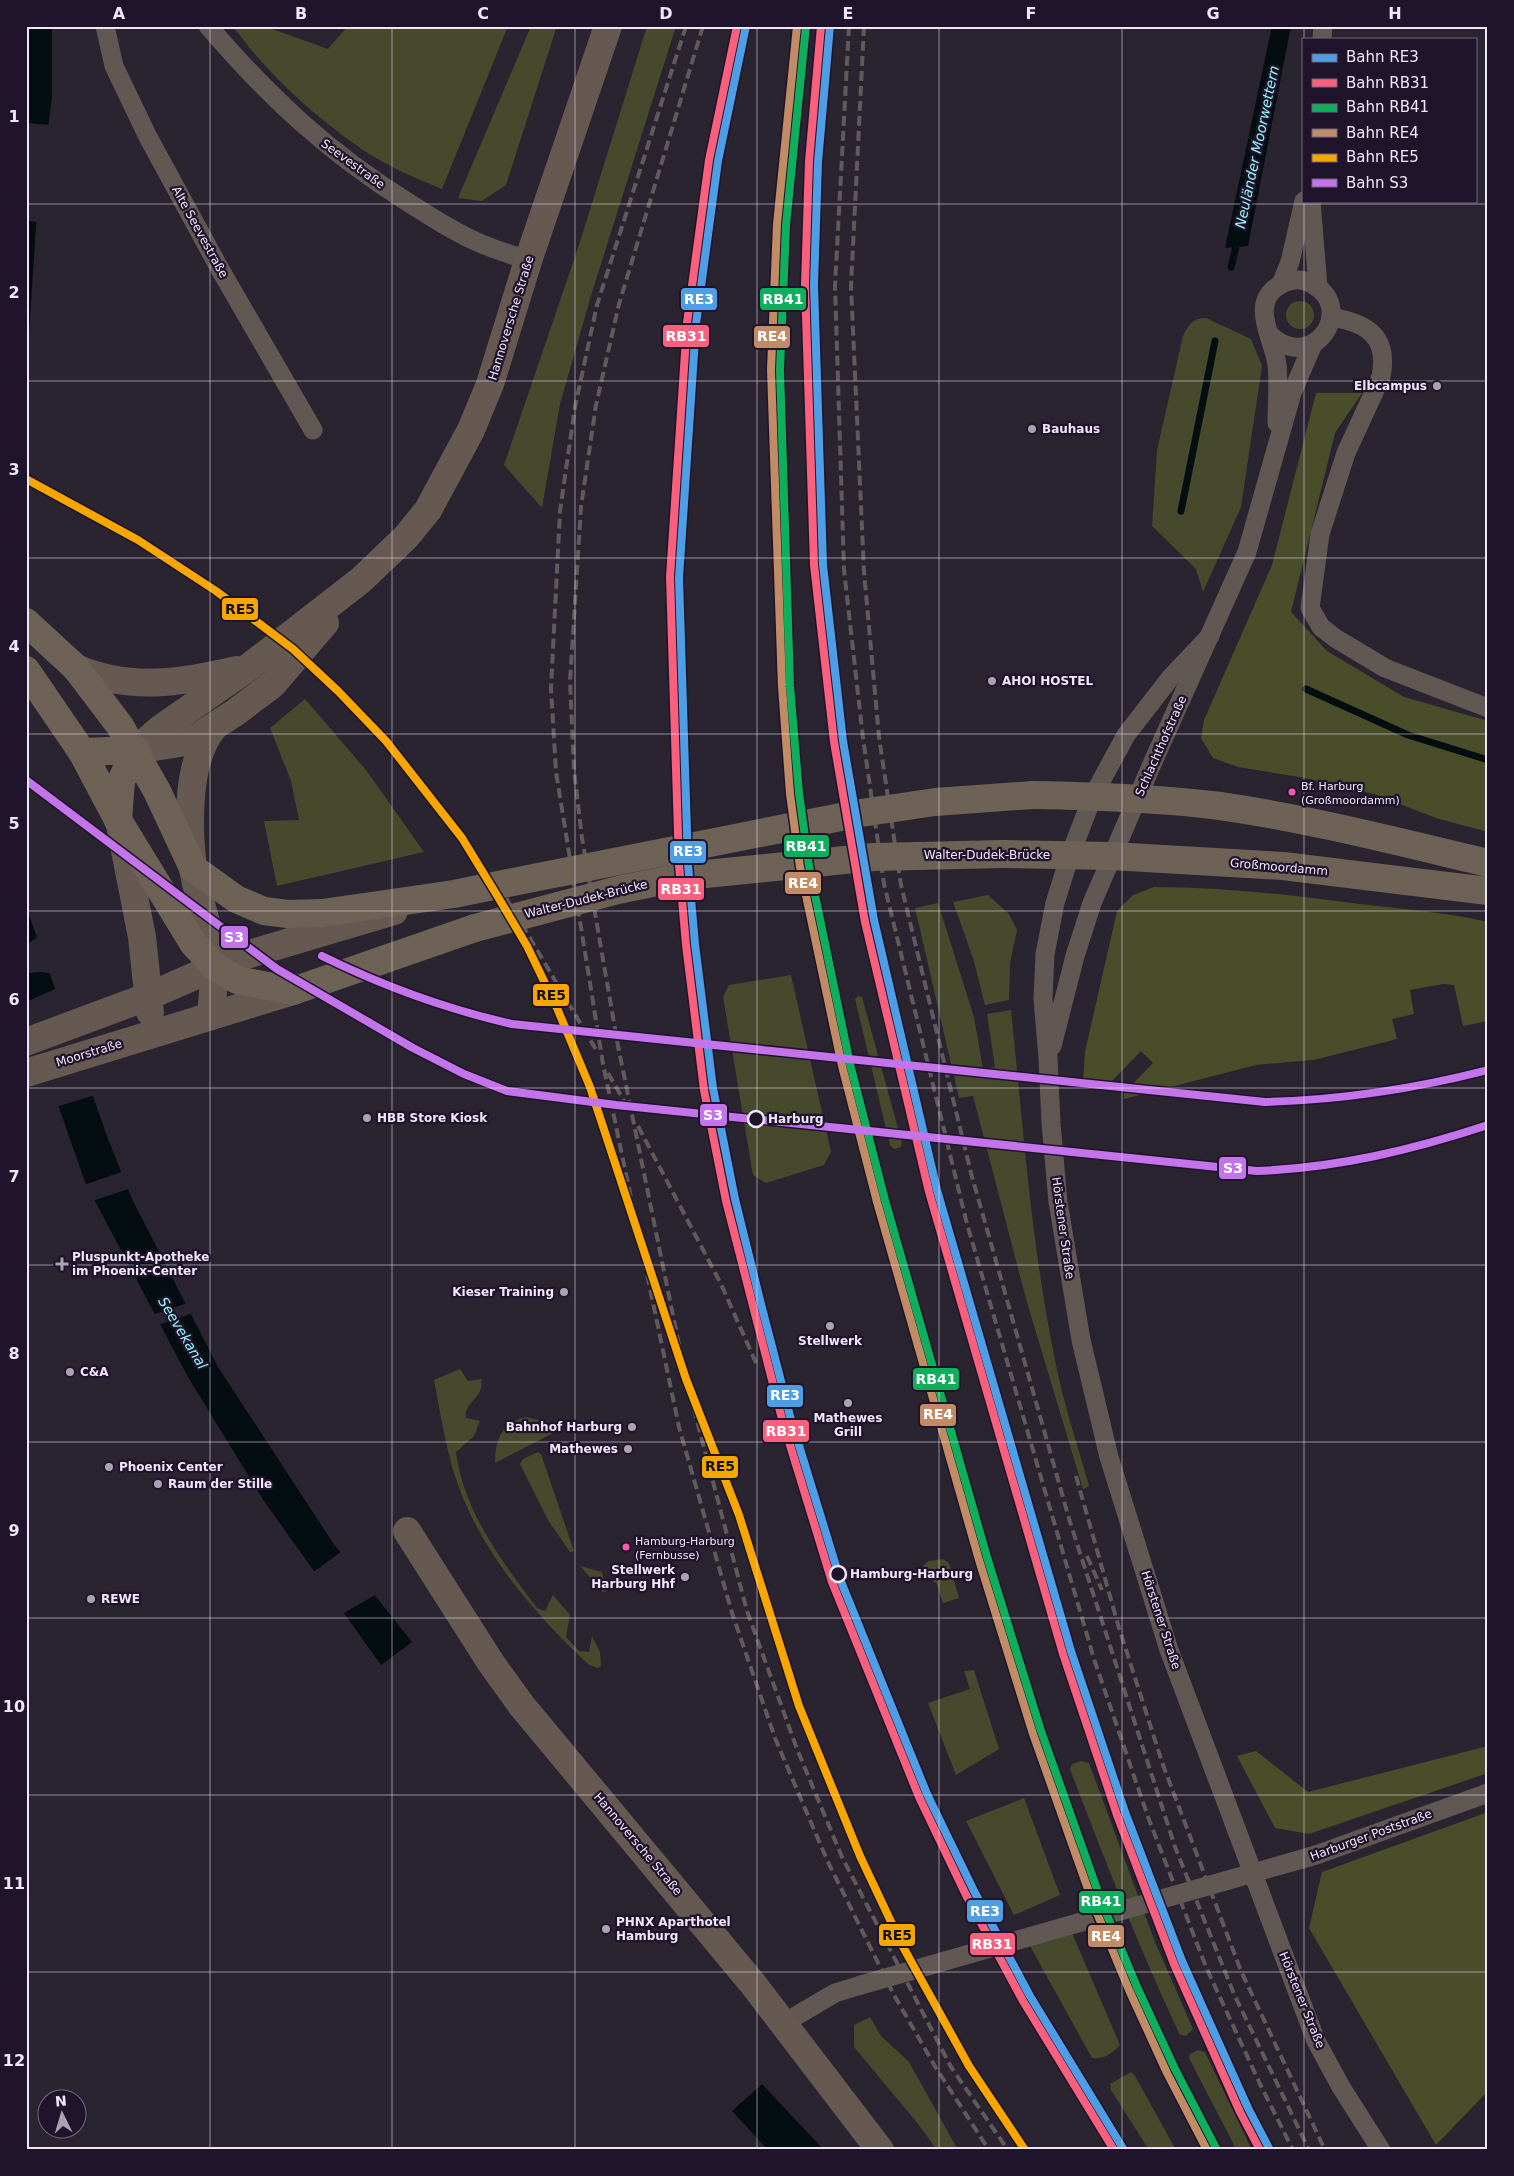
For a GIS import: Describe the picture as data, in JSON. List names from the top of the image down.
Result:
{
  "streets": {
    "main road": [
      "Hannoversche Straße",
      "Walter-Dudek-Brücke",
      "Großmoordamm",
      "Moorstraße"
    ],
    "street": [
      "Seevestraße",
      "Alte Seevestraße",
      "Schlachthofstraße",
      "Hörstener Straße",
      "Harburger Poststraße"
    ]
  },
  "crossings": [
    ["Seevestraße", "Hannoversche Straße"],
    ["Hannoversche Straße", "Harburger Poststraße"],
    ["Schlachthofstraße", "Walter-Dudek-Brücke"],
    ["Schlachthofstraße", "Großmoordamm"],
    ["Schlachthofstraße", "Hörstener Straße"],
    ["Walter-Dudek-Brücke", "Großmoordamm"],
    ["Walter-Dudek-Brücke", "Moorstraße"],
    ["Walter-Dudek-Brücke", "Hörstener Straße"],
    ["Großmoordamm", "Hörstener Straße"],
    ["Hörstener Straße", "Harburger Poststraße"]
  ],
  "water": ["Neuländer Moorwettern", "Seevekanal"],
  "places": {
    "other": [
      "Elbcampus",
      "Bauhaus",
      "AHOI HOSTEL",
      "Bf. Harburg (Großmoordamm)",
      "HBB Store Kiosk",
      "Harburg",
      "Kieser Training",
      "Stellwerk",
      "C&A",
      "Mathewes Grill",
      "Bahnhof Harburg",
      "Mathewes",
      "Phoenix Center",
      "Raum der Stille",
      "Hamburg-Harburg (Fernbusse)",
      "Hamburg-Harburg",
      "Stellwerk Harburg Hhf",
      "REWE",
      "PHNX Aparthotel Hamburg"
    ],
    "health": ["Pluspunkt-Apotheke im Phoenix-Center"]
  },
  "lines": [
    "rail line RE3",
    "rail line RB31",
    "rail line RB41",
    "rail line RE4",
    "rail line RE5",
    "rail line S3"
  ],
  "legend": [
    "Bahn RE3",
    "Bahn RB31",
    "Bahn RB41",
    "Bahn RE4",
    "Bahn RE5",
    "Bahn S3"
  ],
  "north": "top",
  "grid": {
    "columns": [
      "A",
      "B",
      "C",
      "D",
      "E",
      "F",
      "G",
      "H"
    ],
    "rows": [
      "1",
      "2",
      "3",
      "4",
      "5",
      "6",
      "7",
      "8",
      "9",
      "10",
      "11",
      "12"
    ]
  }
}
